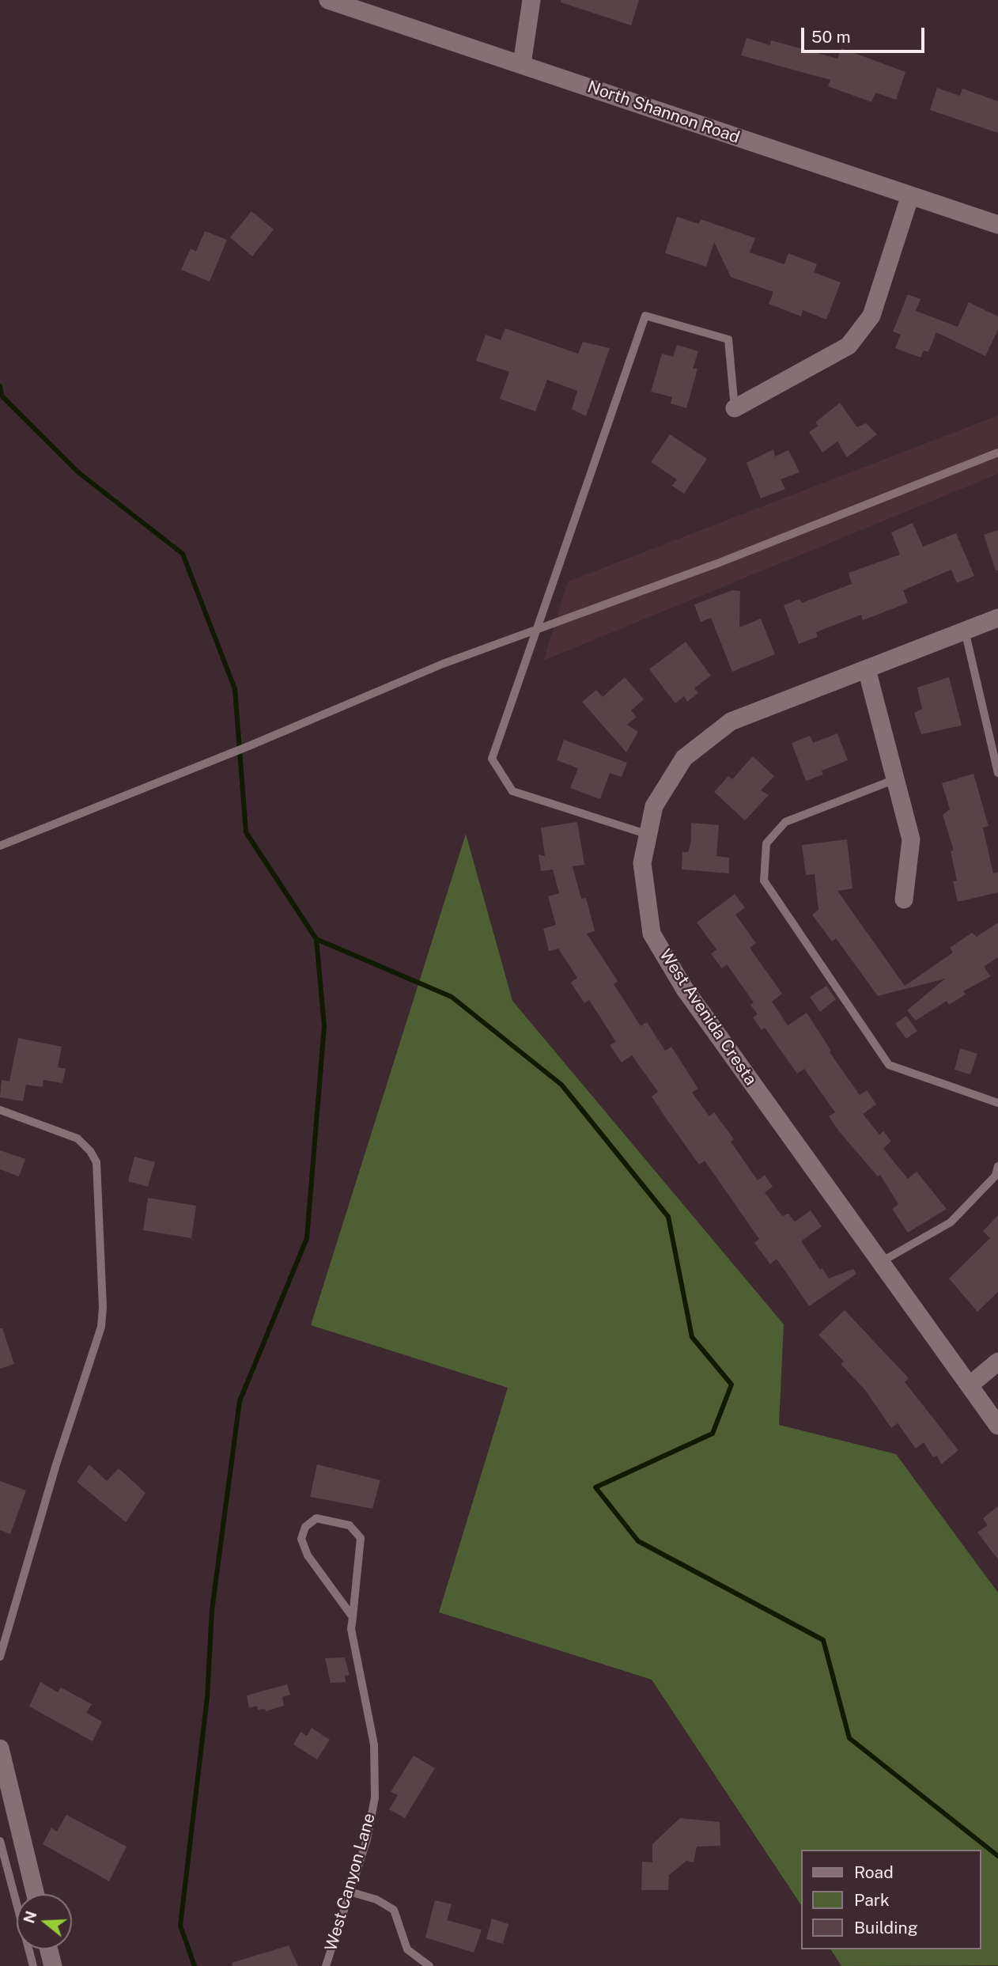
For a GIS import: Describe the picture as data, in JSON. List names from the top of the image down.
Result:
{
  "streets": {
    "street": ["North Shannon Road", "West Avenida Cresta"],
    "lane": ["West Canyon Lane"]
  },
  "legend": ["Road", "Park", "Building"],
  "scale_bar": "50 m",
  "north": "left"
}
